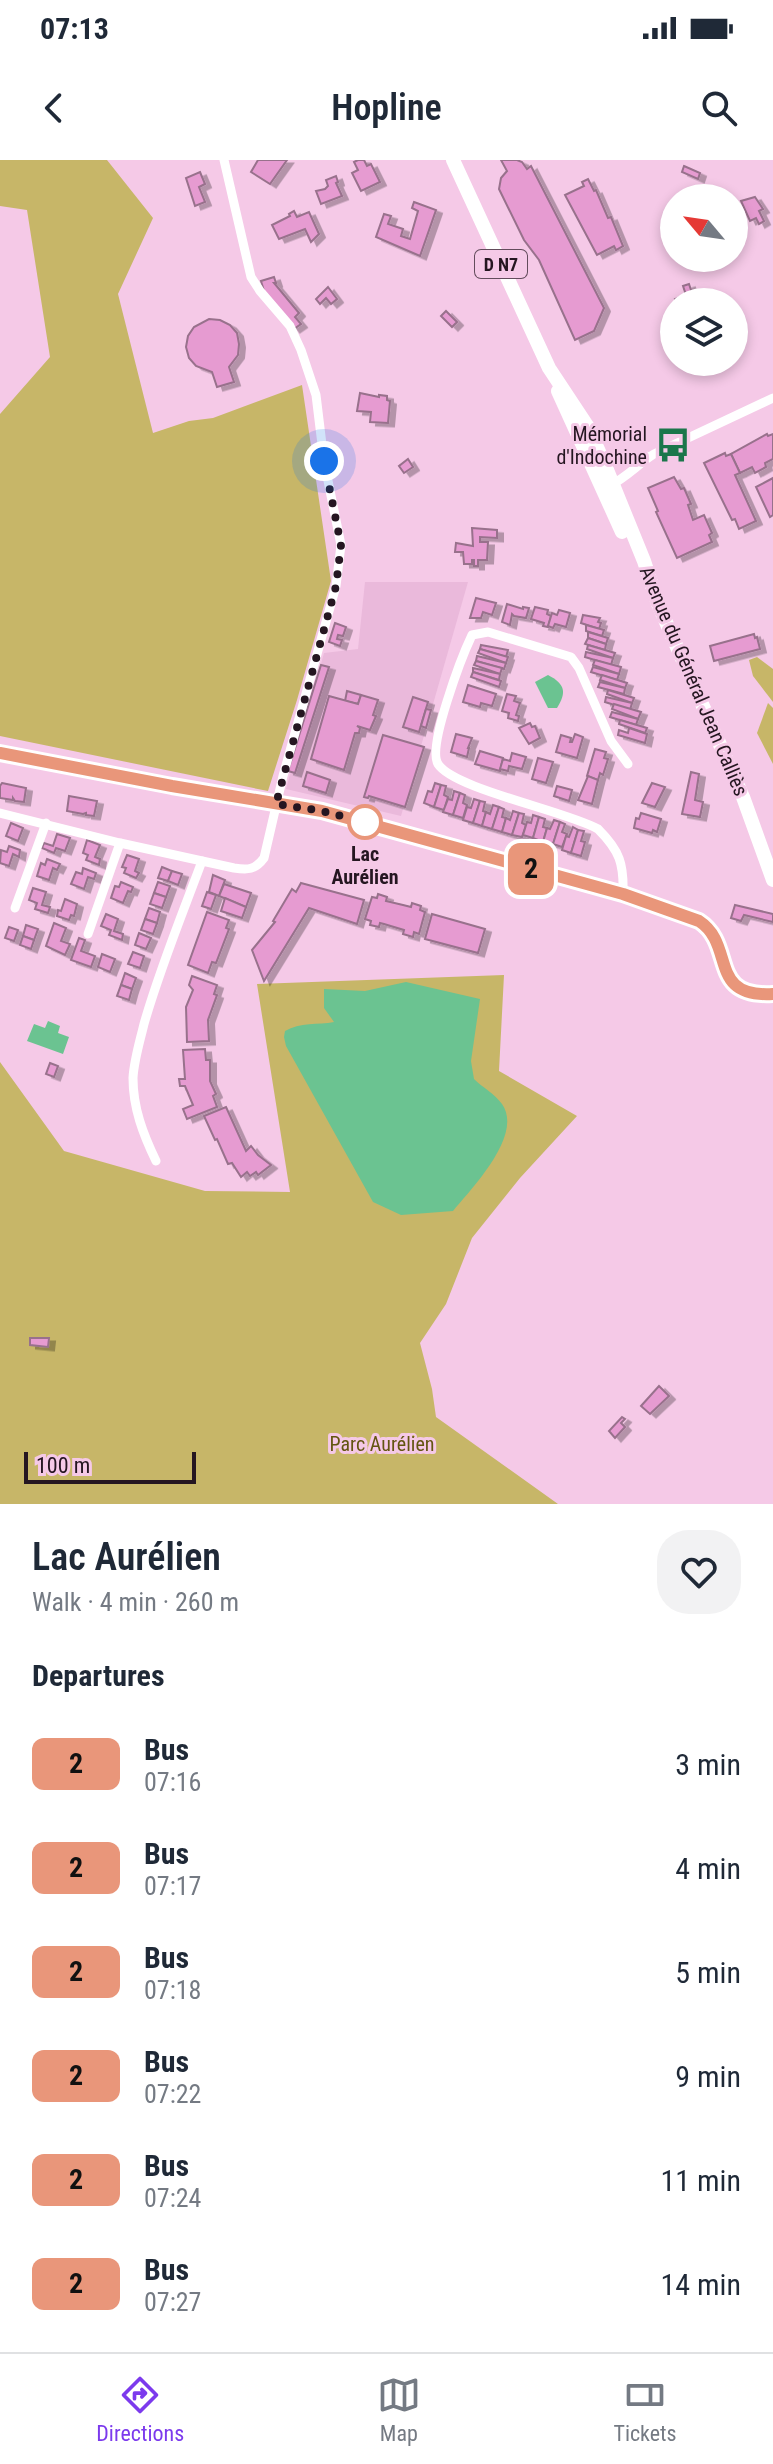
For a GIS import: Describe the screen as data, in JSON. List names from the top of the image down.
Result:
{
  "streets": {
    "main road": ["D N7", "Avenue du Général Jean Calliès"]
  },
  "crossings": [
    ["D N7", "Avenue du Général Jean Calliès"]
  ],
  "parks": ["Parc Aurélien"],
  "places": {
    "bus stop": ["Mémorial d'Indochine"],
    "other": ["Lac Aurélien"]
  },
  "lines": ["bus line 2"],
  "scale_bar": "100 m",
  "north": "top left",
  "page": {
    "status": "07:13",
    "header": "Hopline",
    "on_map": "2",
    "scale": "100 m",
    "heading": [
      ["Lac Aurélien", "Walk · 4 min · 260 m"],
      "Departures"
    ],
    "list": [
      {
        "mark": "2",
        "name": "Bus",
        "note": "07:16",
        "value": "3 min"
      },
      {
        "mark": "2",
        "name": "Bus",
        "note": "07:17",
        "value": "4 min"
      },
      {
        "mark": "2",
        "name": "Bus",
        "note": "07:18",
        "value": "5 min"
      },
      {
        "mark": "2",
        "name": "Bus",
        "note": "07:22",
        "value": "9 min"
      },
      {
        "mark": "2",
        "name": "Bus",
        "note": "07:24",
        "value": "11 min"
      },
      {
        "mark": "2",
        "name": "Bus",
        "note": "07:27",
        "value": "14 min"
      }
    ],
    "tabs": ["Directions", "Map", "Tickets"]
  }
}
